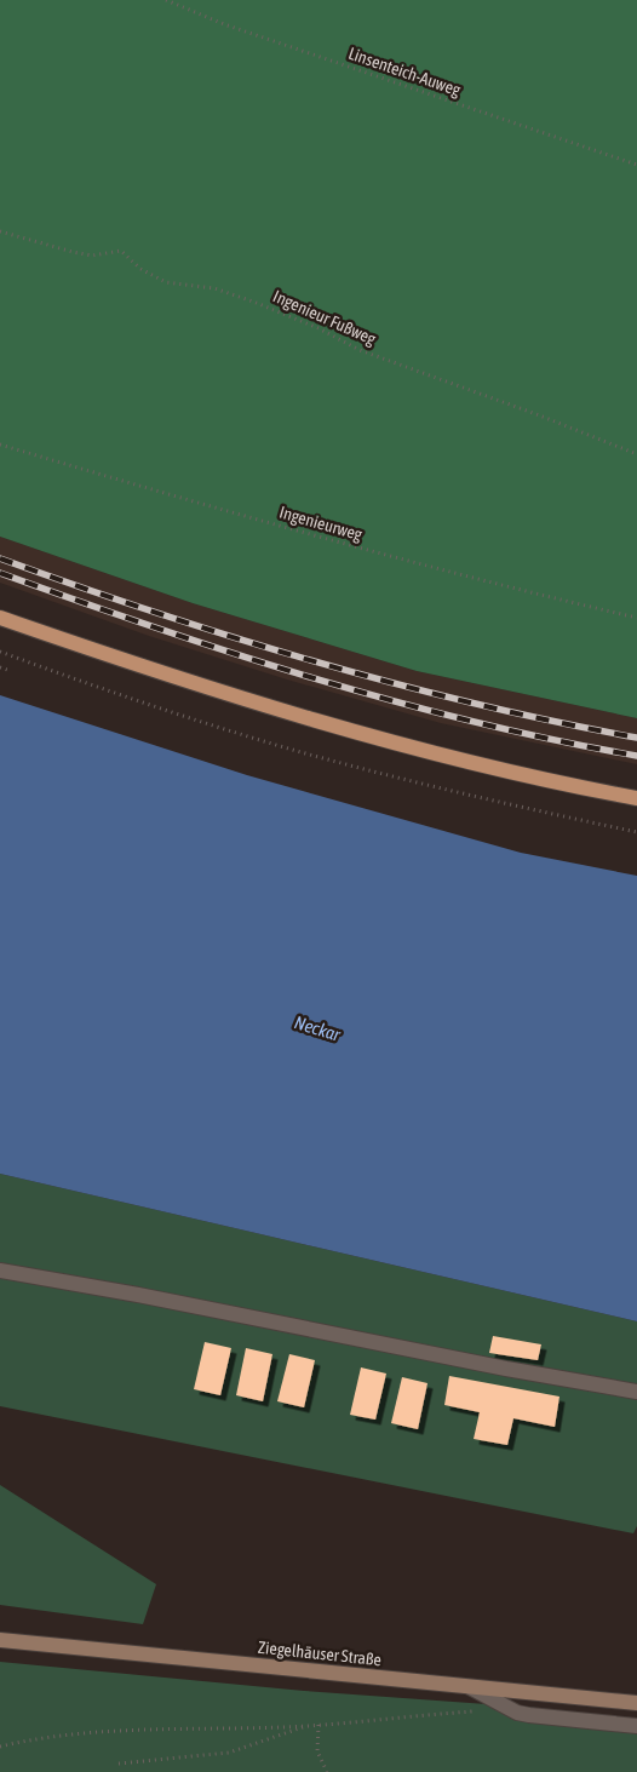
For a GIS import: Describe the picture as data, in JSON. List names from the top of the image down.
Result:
{
  "streets": {
    "main road": ["Ziegelhäuser Straße"],
    "path": ["Linsenteich-Auweg", "Ingenieur Fußweg", "Ingenieurweg"]
  },
  "water": ["Neckar"]
}
